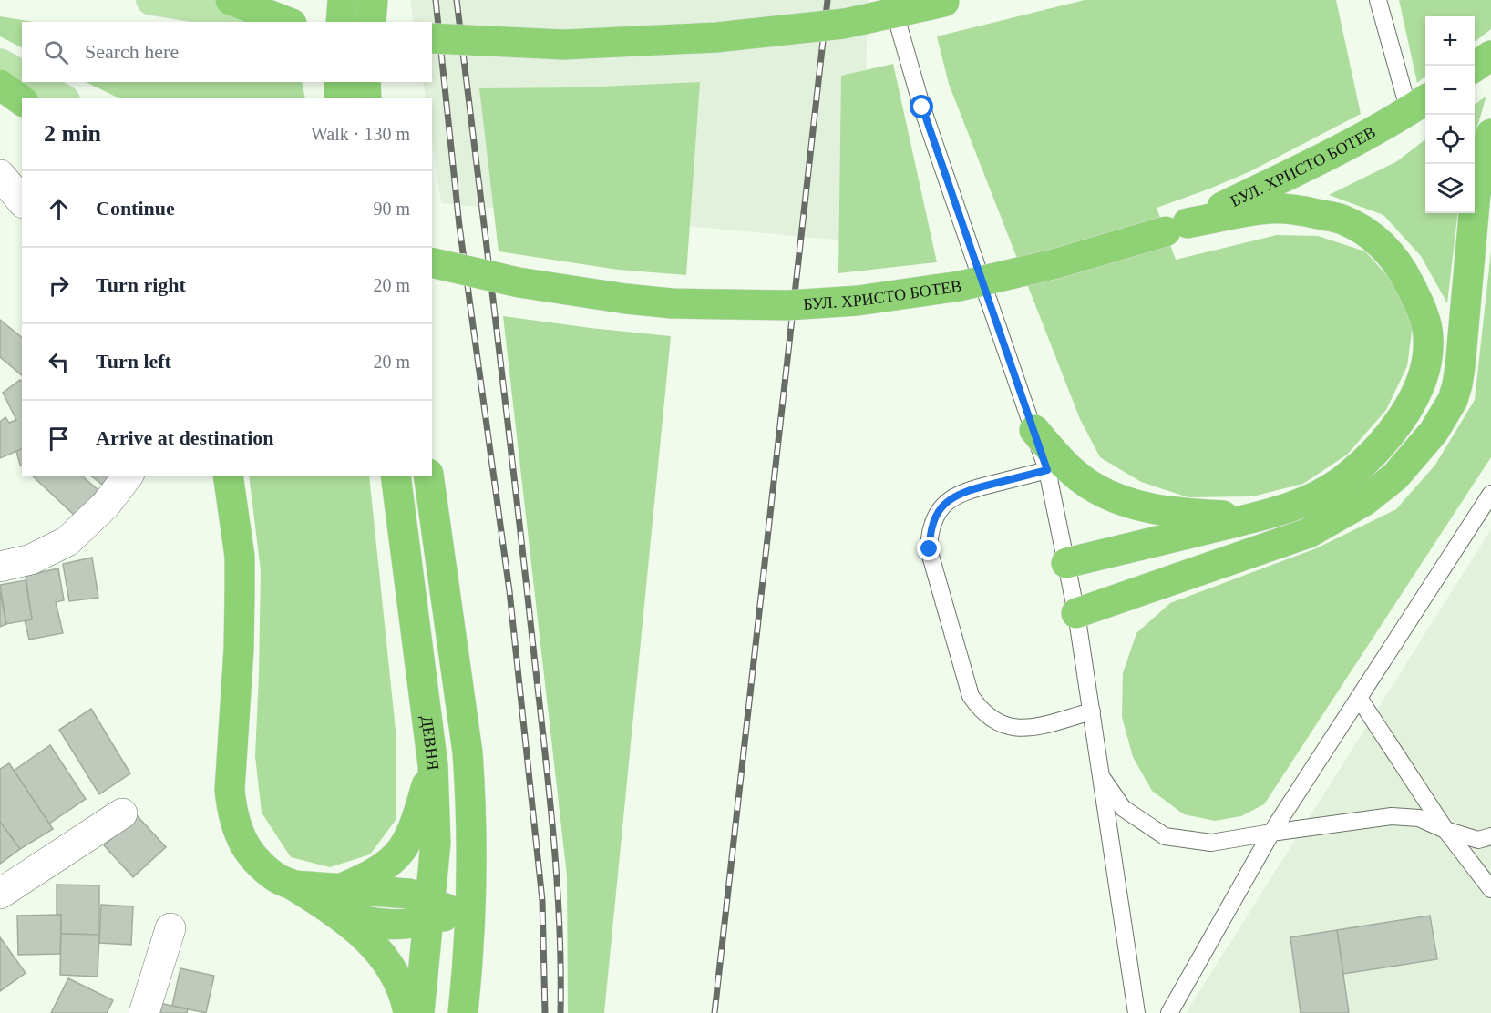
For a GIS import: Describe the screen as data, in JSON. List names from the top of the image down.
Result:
{
  "streets": {
    "highway": ["БУЛ. ХРИСТО БОТЕВ", "ДЕВНЯ"]
  },
  "page": {
    "map_buttons": ["+", "−"],
    "search": "Search here",
    "heading": ["2 min", "Walk · 130 m"],
    "list": [
      ["Continue", "90 m"],
      ["Turn right", "20 m"],
      ["Turn left", "20 m"],
      "Arrive at destination"
    ]
  }
}
